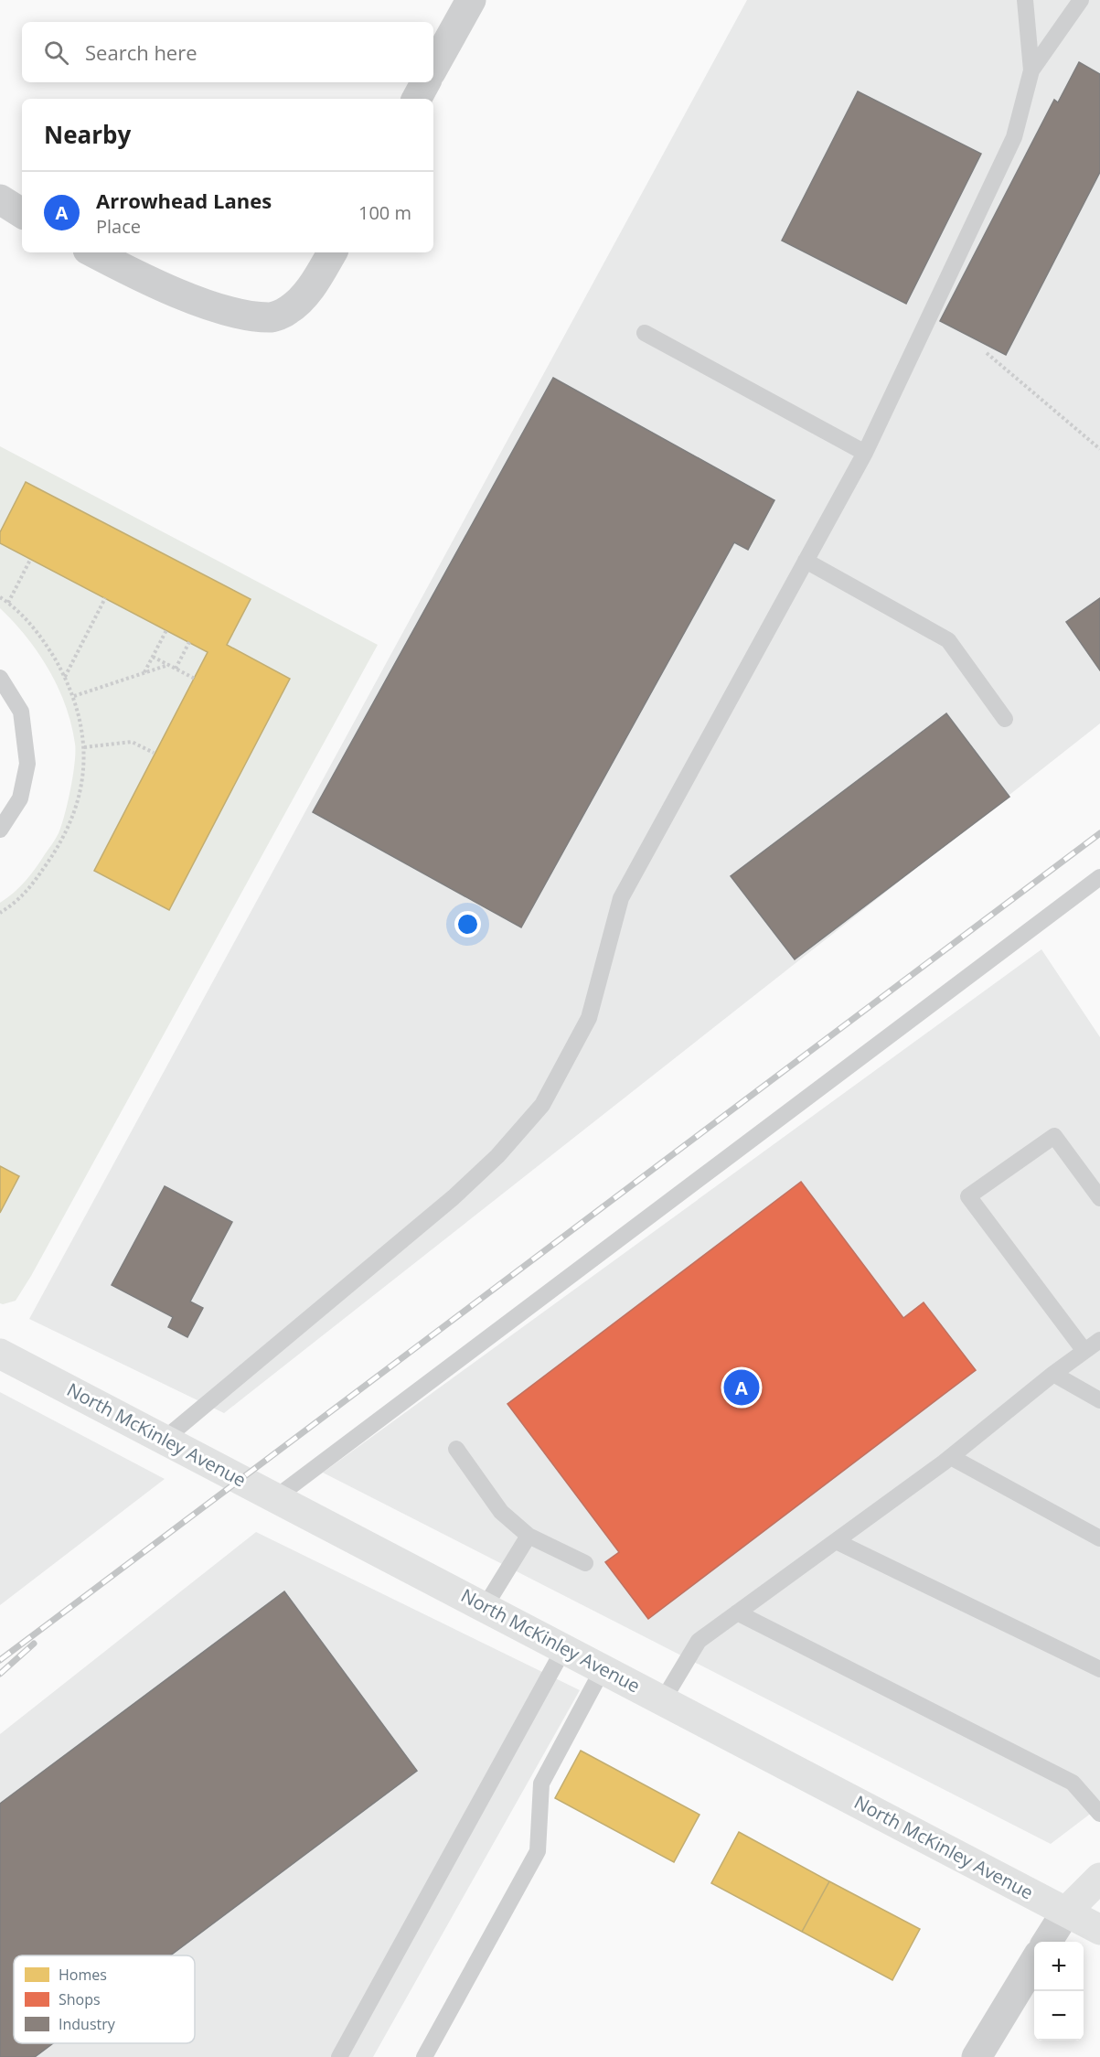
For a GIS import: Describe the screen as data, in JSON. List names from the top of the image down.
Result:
{
  "streets": {
    "street": ["North McKinley Avenue"]
  },
  "legend": ["Homes", "Shops", "Industry"],
  "page": {
    "search": "Search here",
    "heading": "Nearby",
    "list": [
      {
        "mark": "A",
        "name": "Arrowhead Lanes",
        "note": "Place",
        "value": "100 m"
      }
    ],
    "pins": "A",
    "map_buttons": ["+", "−"]
  }
}
